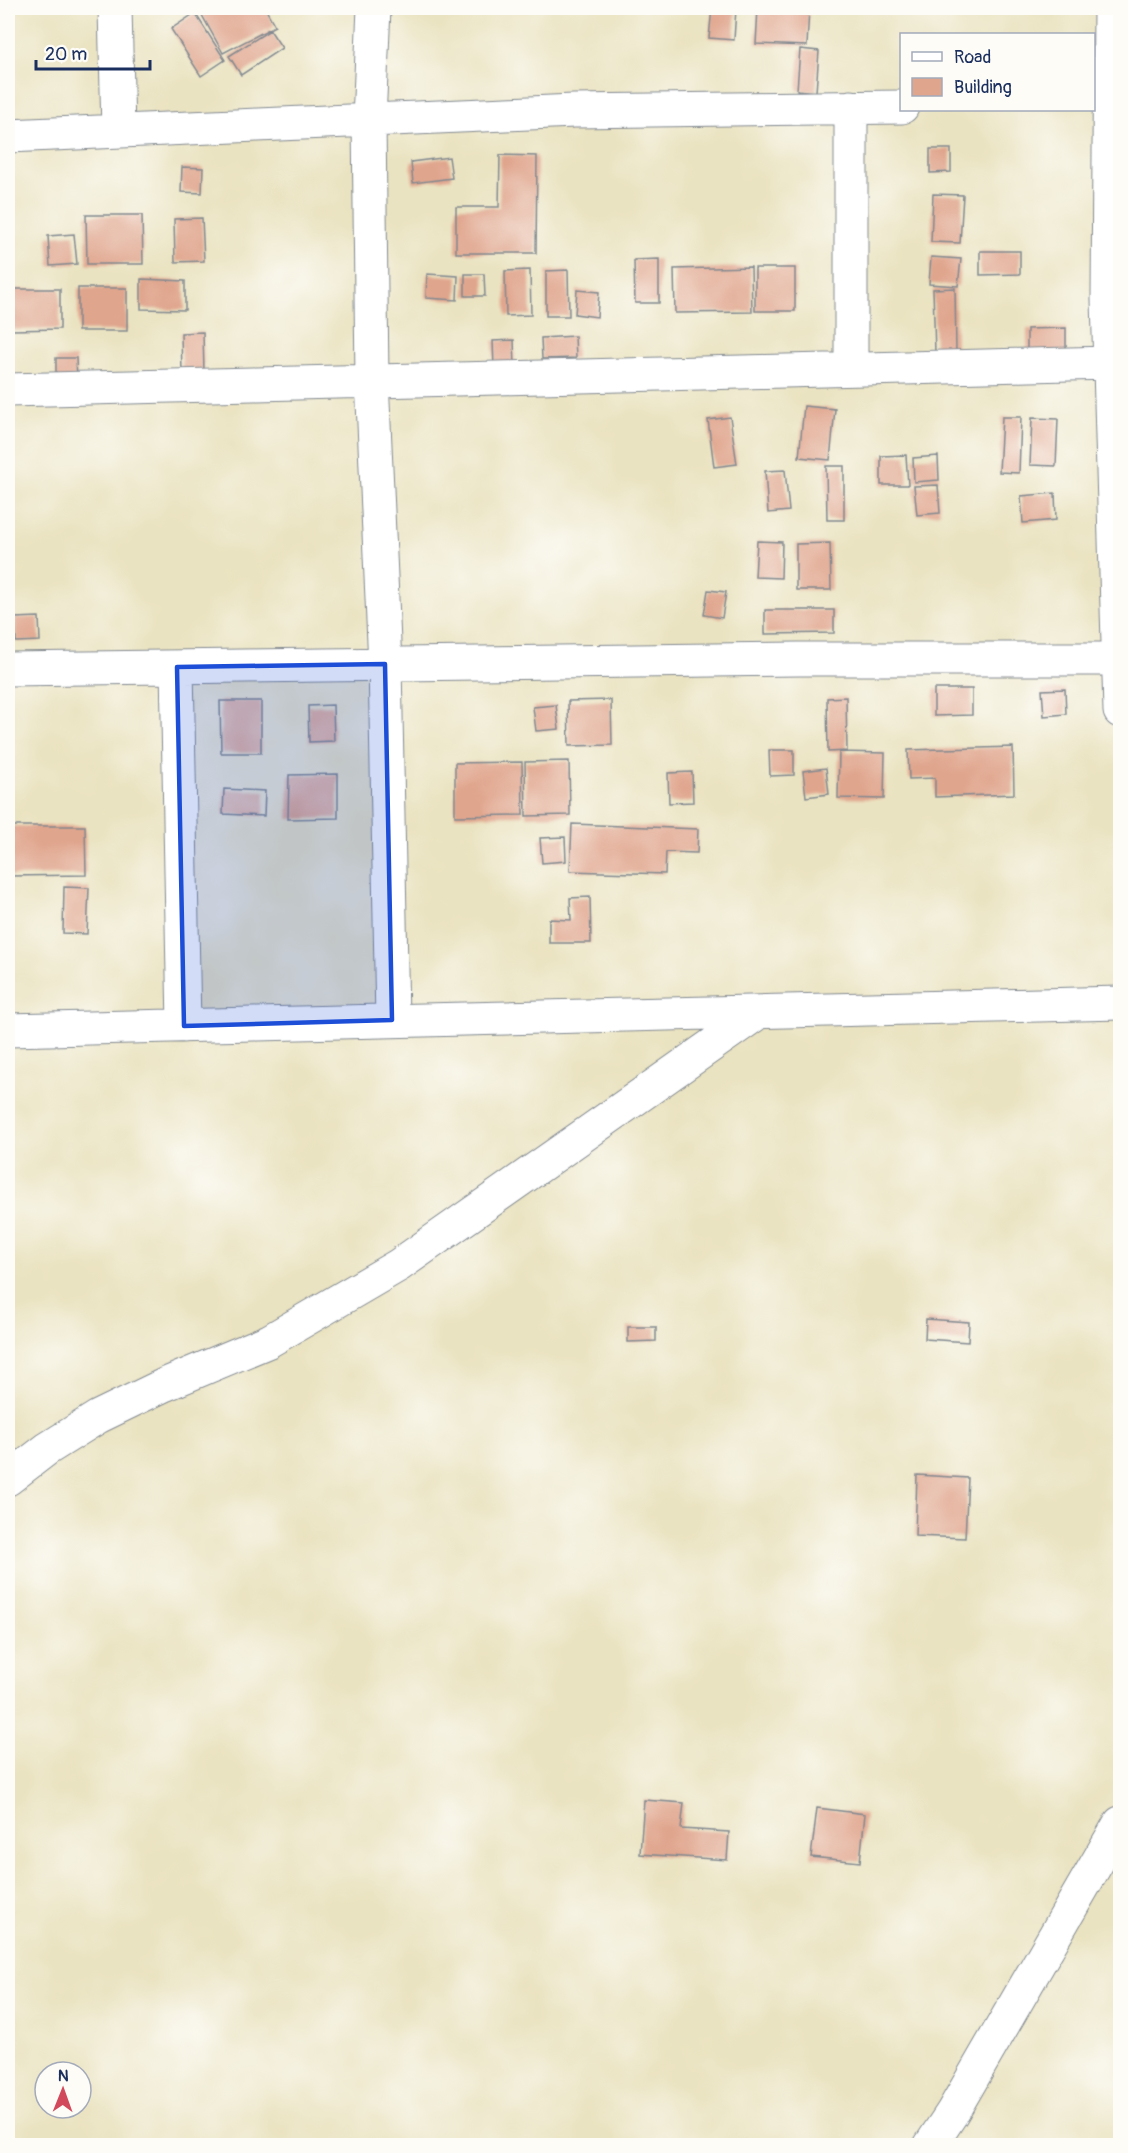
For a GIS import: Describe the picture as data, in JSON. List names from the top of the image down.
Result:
{
  "legend": ["Road", "Building"],
  "scale_bar": "20 m",
  "north": "top"
}
